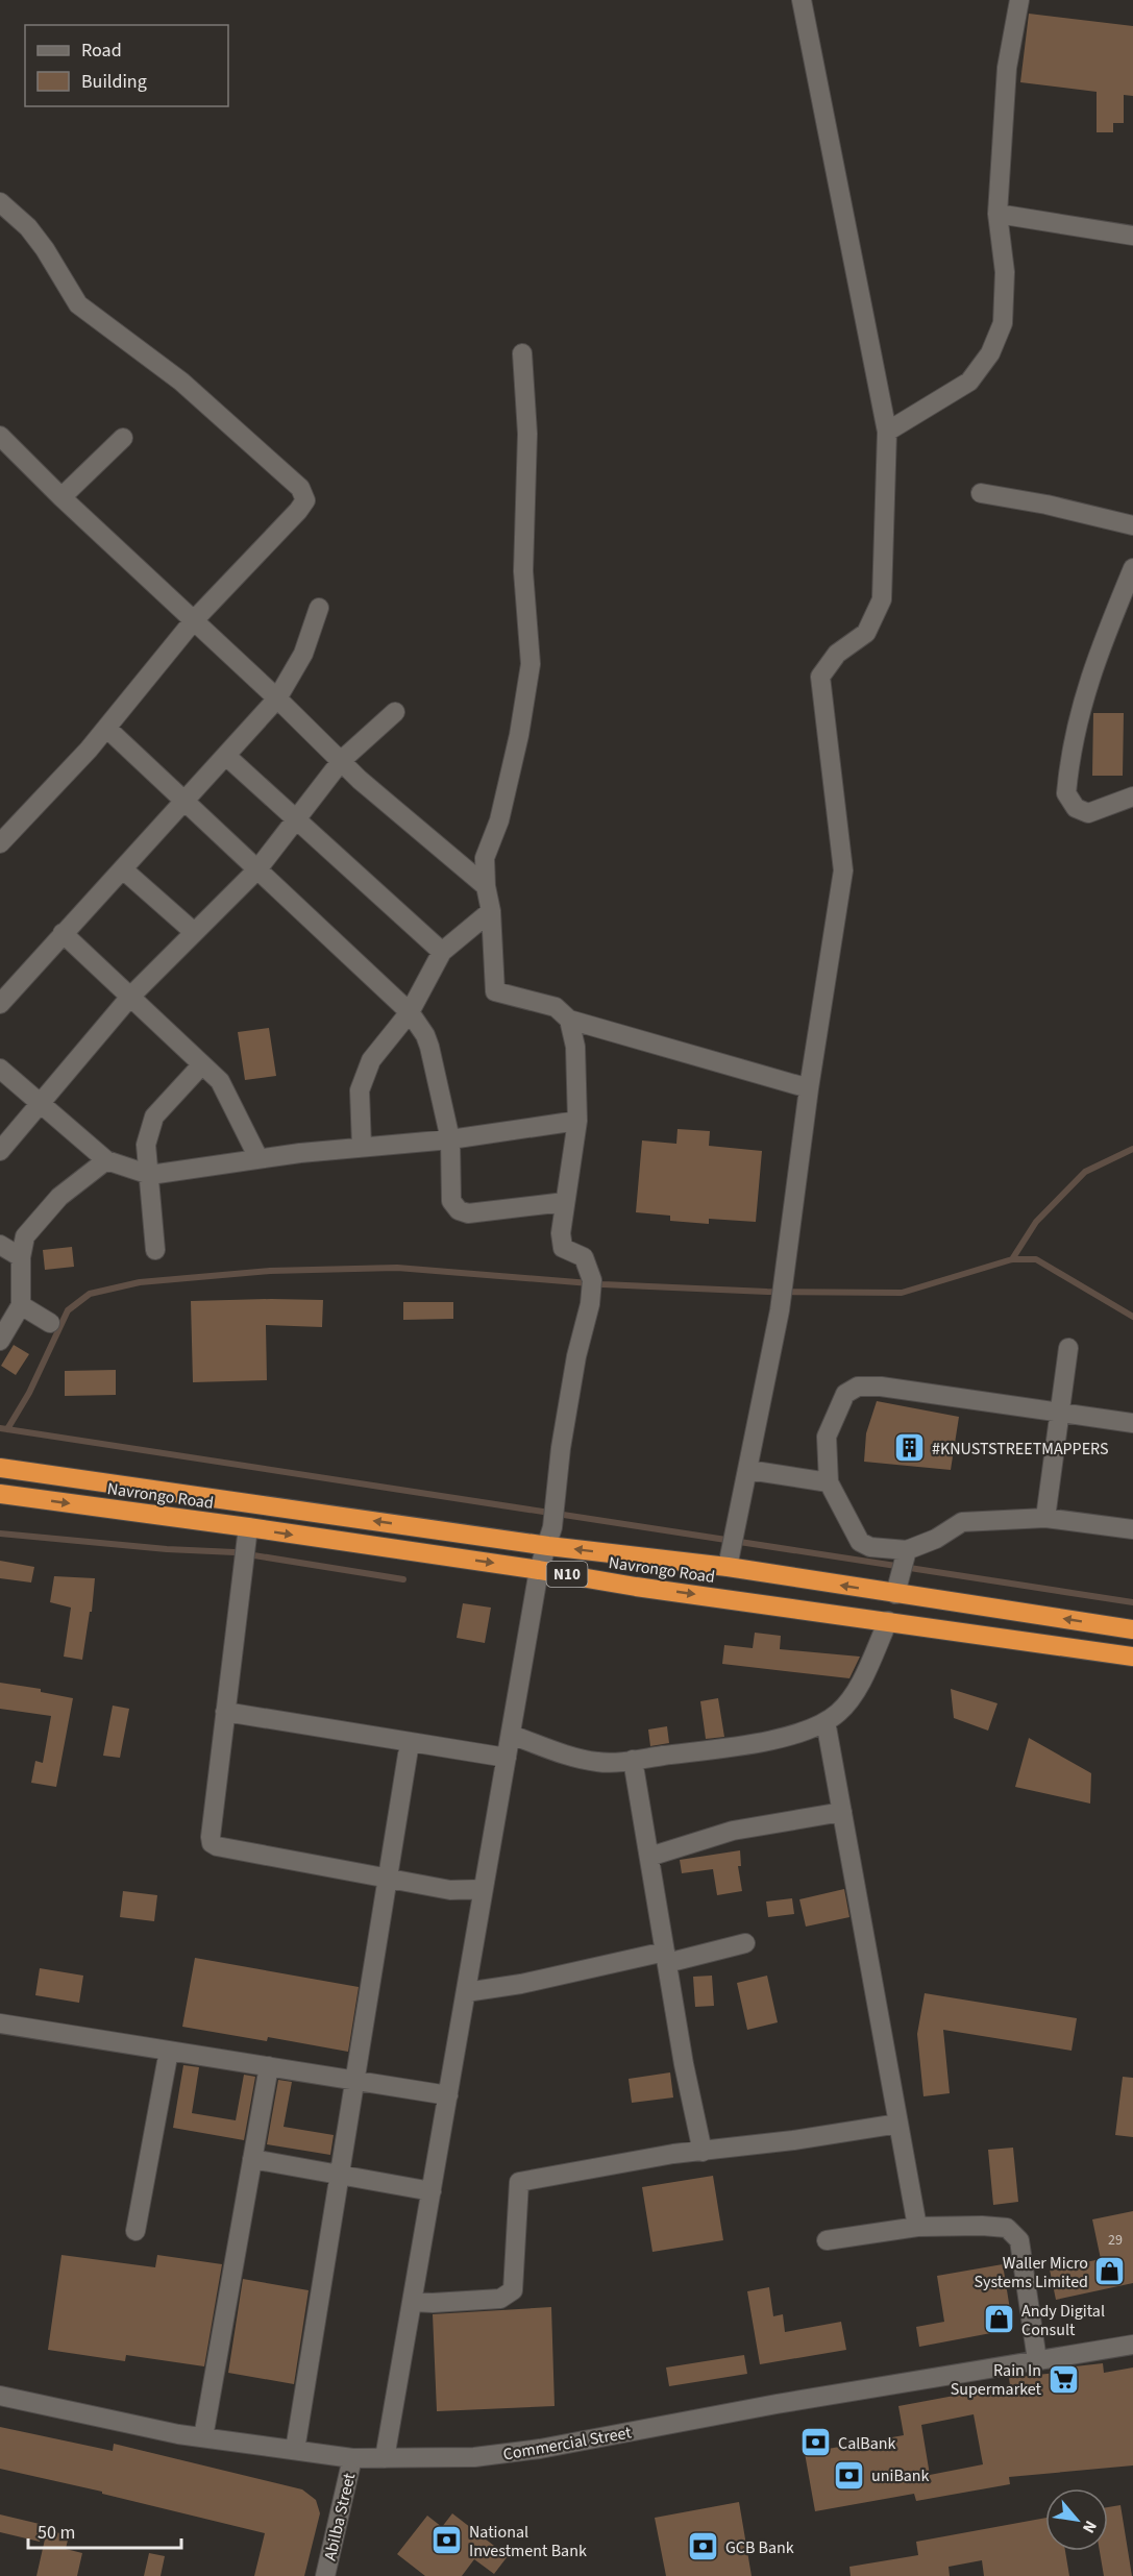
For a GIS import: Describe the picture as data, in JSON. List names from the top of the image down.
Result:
{
  "streets": {
    "highway": ["Navrongo Road", "N10"],
    "street": ["Commercial Street", "Abilba Street"]
  },
  "crossings": [
    ["Commercial Street", "Abilba Street"]
  ],
  "places": {
    "building": ["#KNUSTSTREETMAPPERS"],
    "shop": ["Waller Micro Systems Limited", "Andy Digital Consult"],
    "supermarket": ["Rain In Supermarket"],
    "bank": [
      "CalBank",
      "uniBank",
      "National Investment Bank",
      "GCB Bank"
    ]
  },
  "house_numbers": ["29"],
  "legend": ["Road", "Building"],
  "scale_bar": "50 m",
  "north": "bottom right"
}
